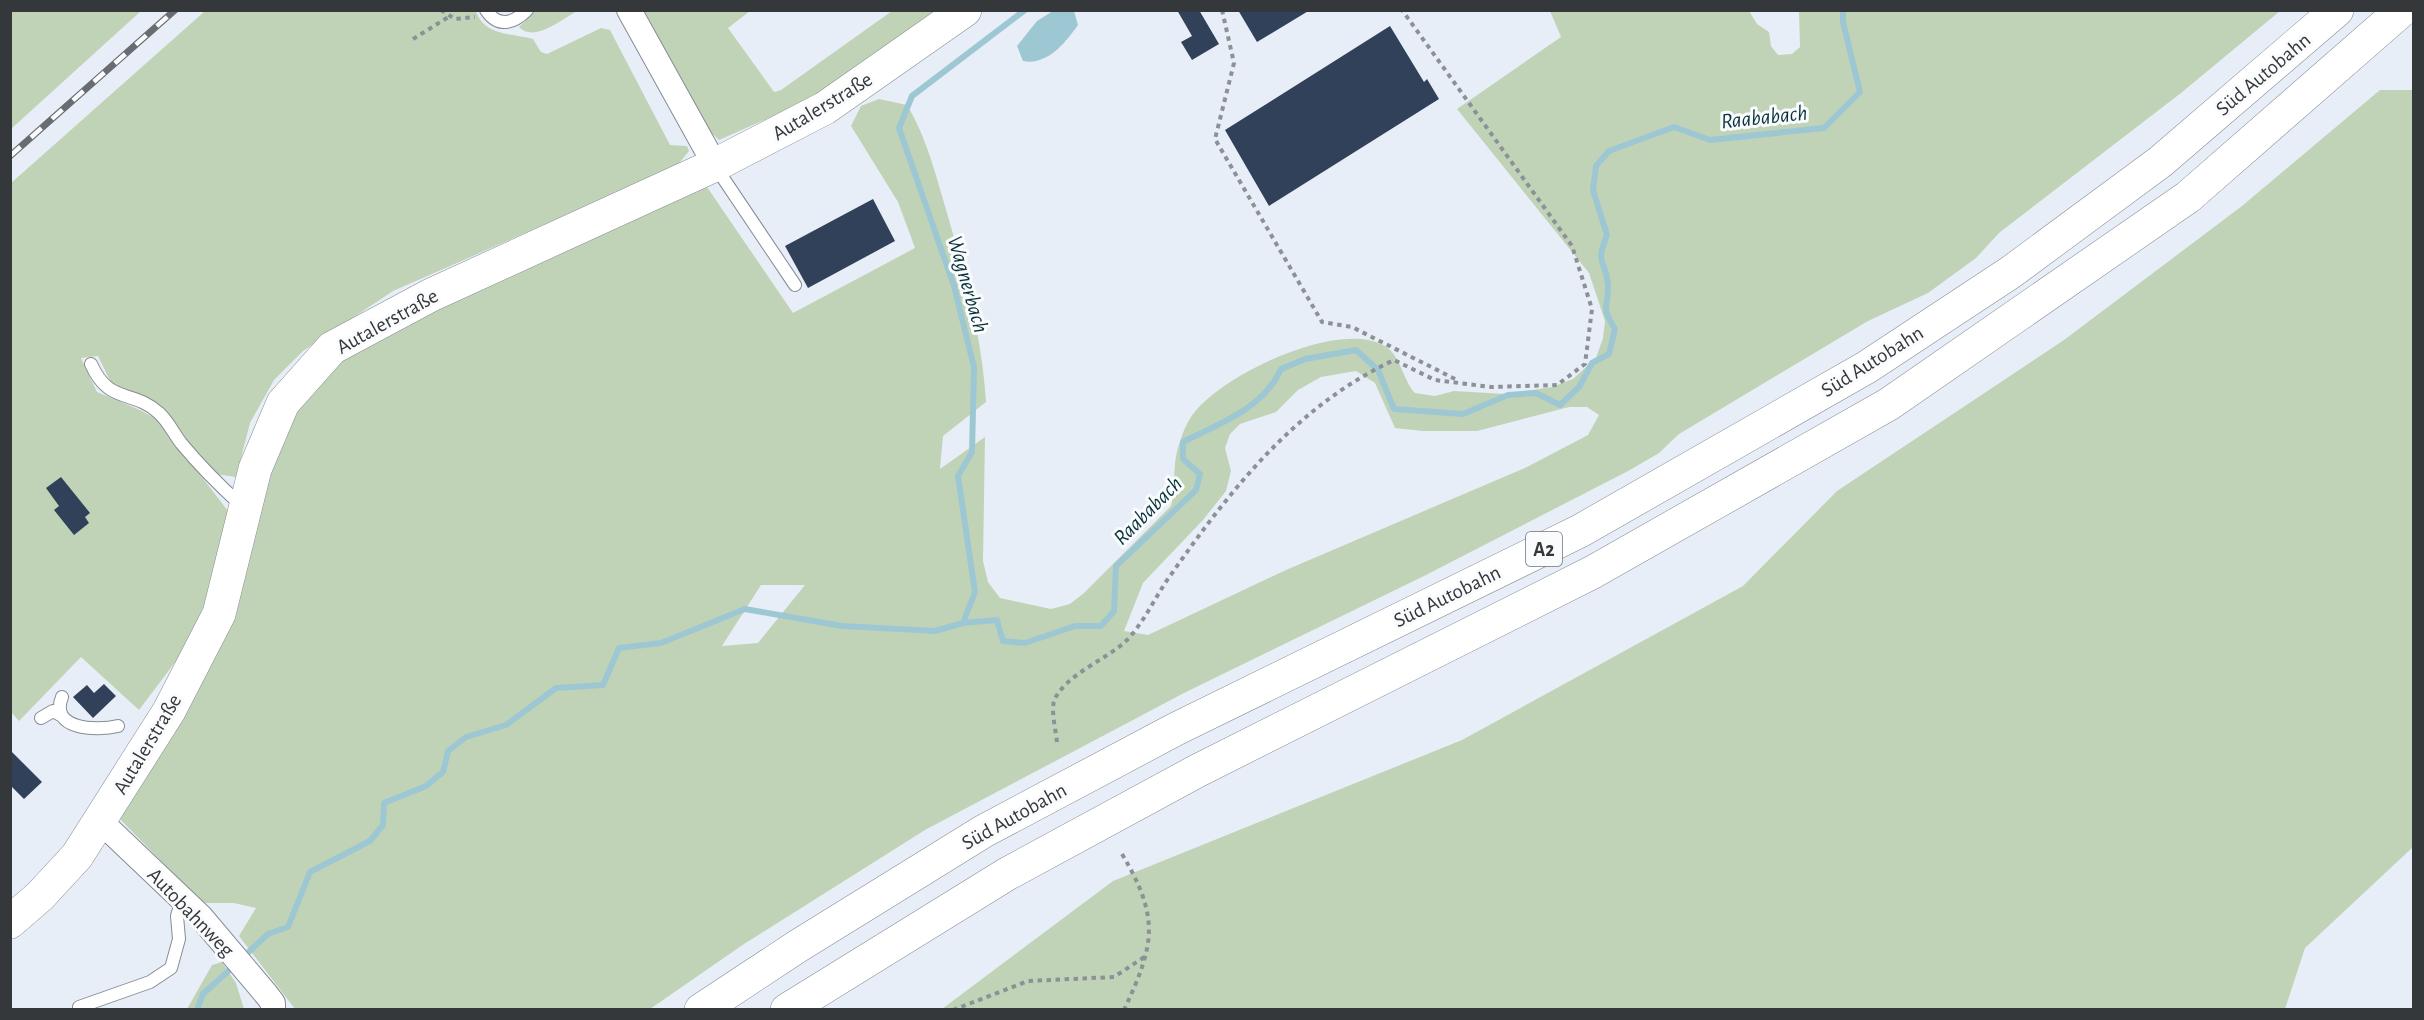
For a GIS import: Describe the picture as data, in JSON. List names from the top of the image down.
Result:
{
  "streets": {
    "main road": ["Süd Autobahn", "Autalerstraße", "A2"],
    "street": ["Autobahnweg"]
  },
  "crossings": [
    ["Autalerstraße", "Autobahnweg"]
  ],
  "water": ["Raababach", "Wagnerbach"]
}
